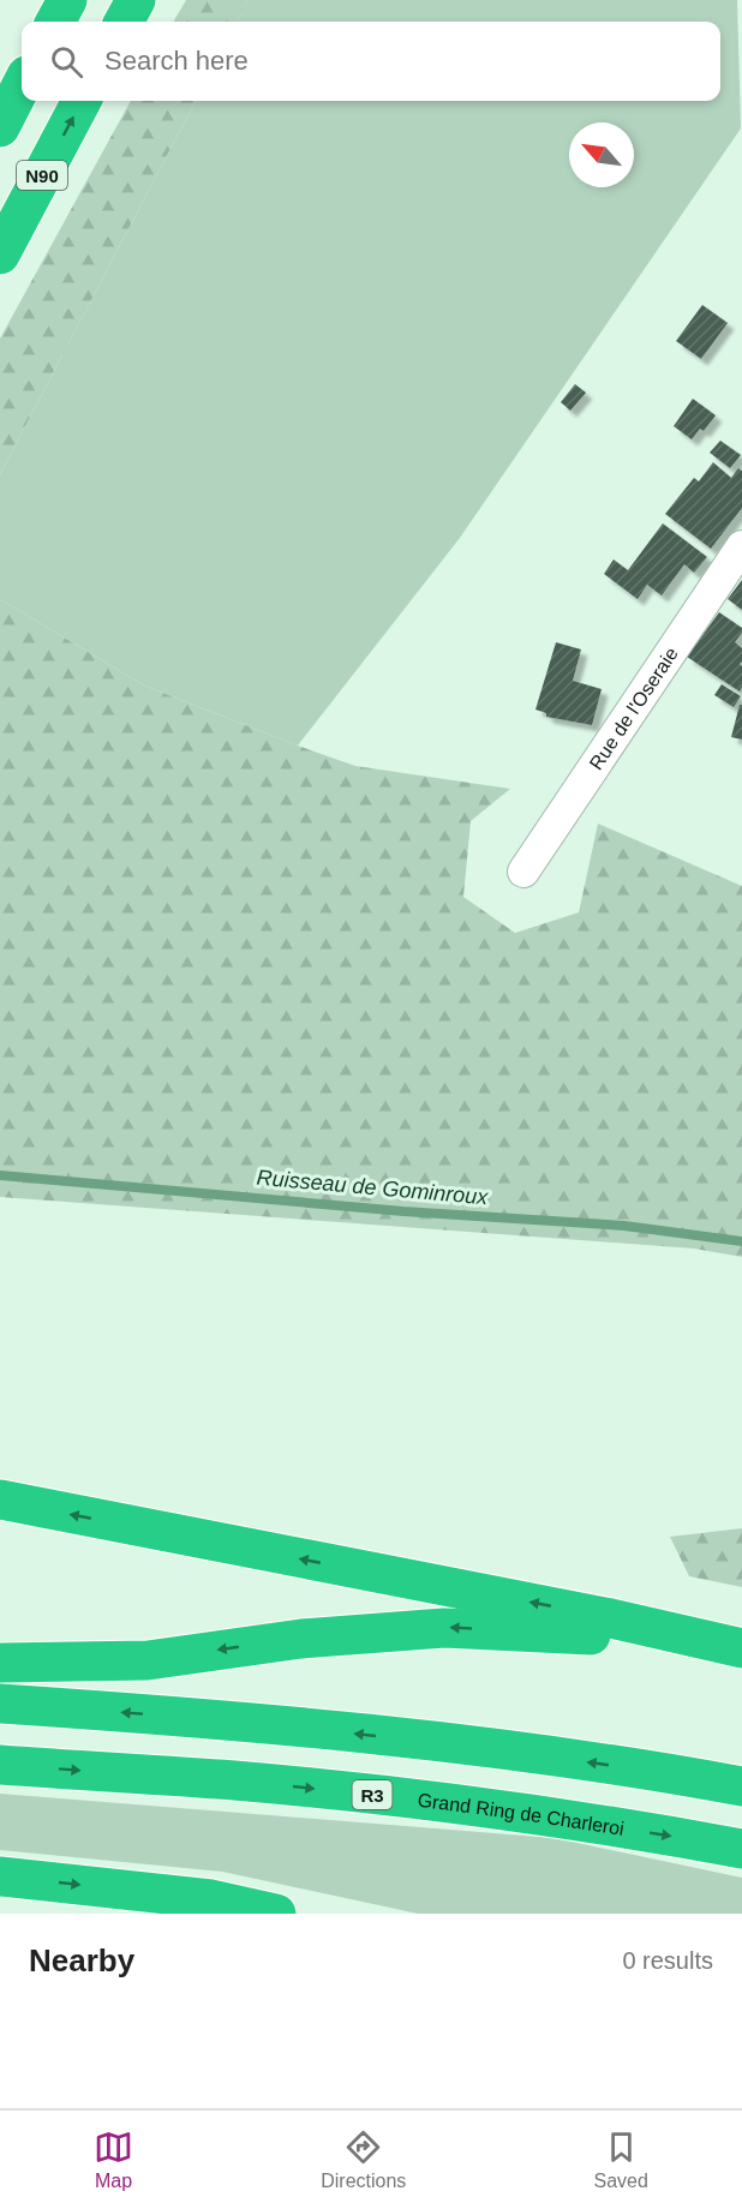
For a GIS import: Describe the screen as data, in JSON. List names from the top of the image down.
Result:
{
  "streets": {
    "highway": ["N90", "R3", "Grand Ring de Charleroi"],
    "street": ["Rue de l'Oseraie"]
  },
  "water": ["Ruisseau de Gominroux"],
  "north": "top left",
  "page": {
    "search": "Search here",
    "heading": ["Nearby", "0 results"],
    "nav": ["Map", "Directions", "Saved"]
  }
}
